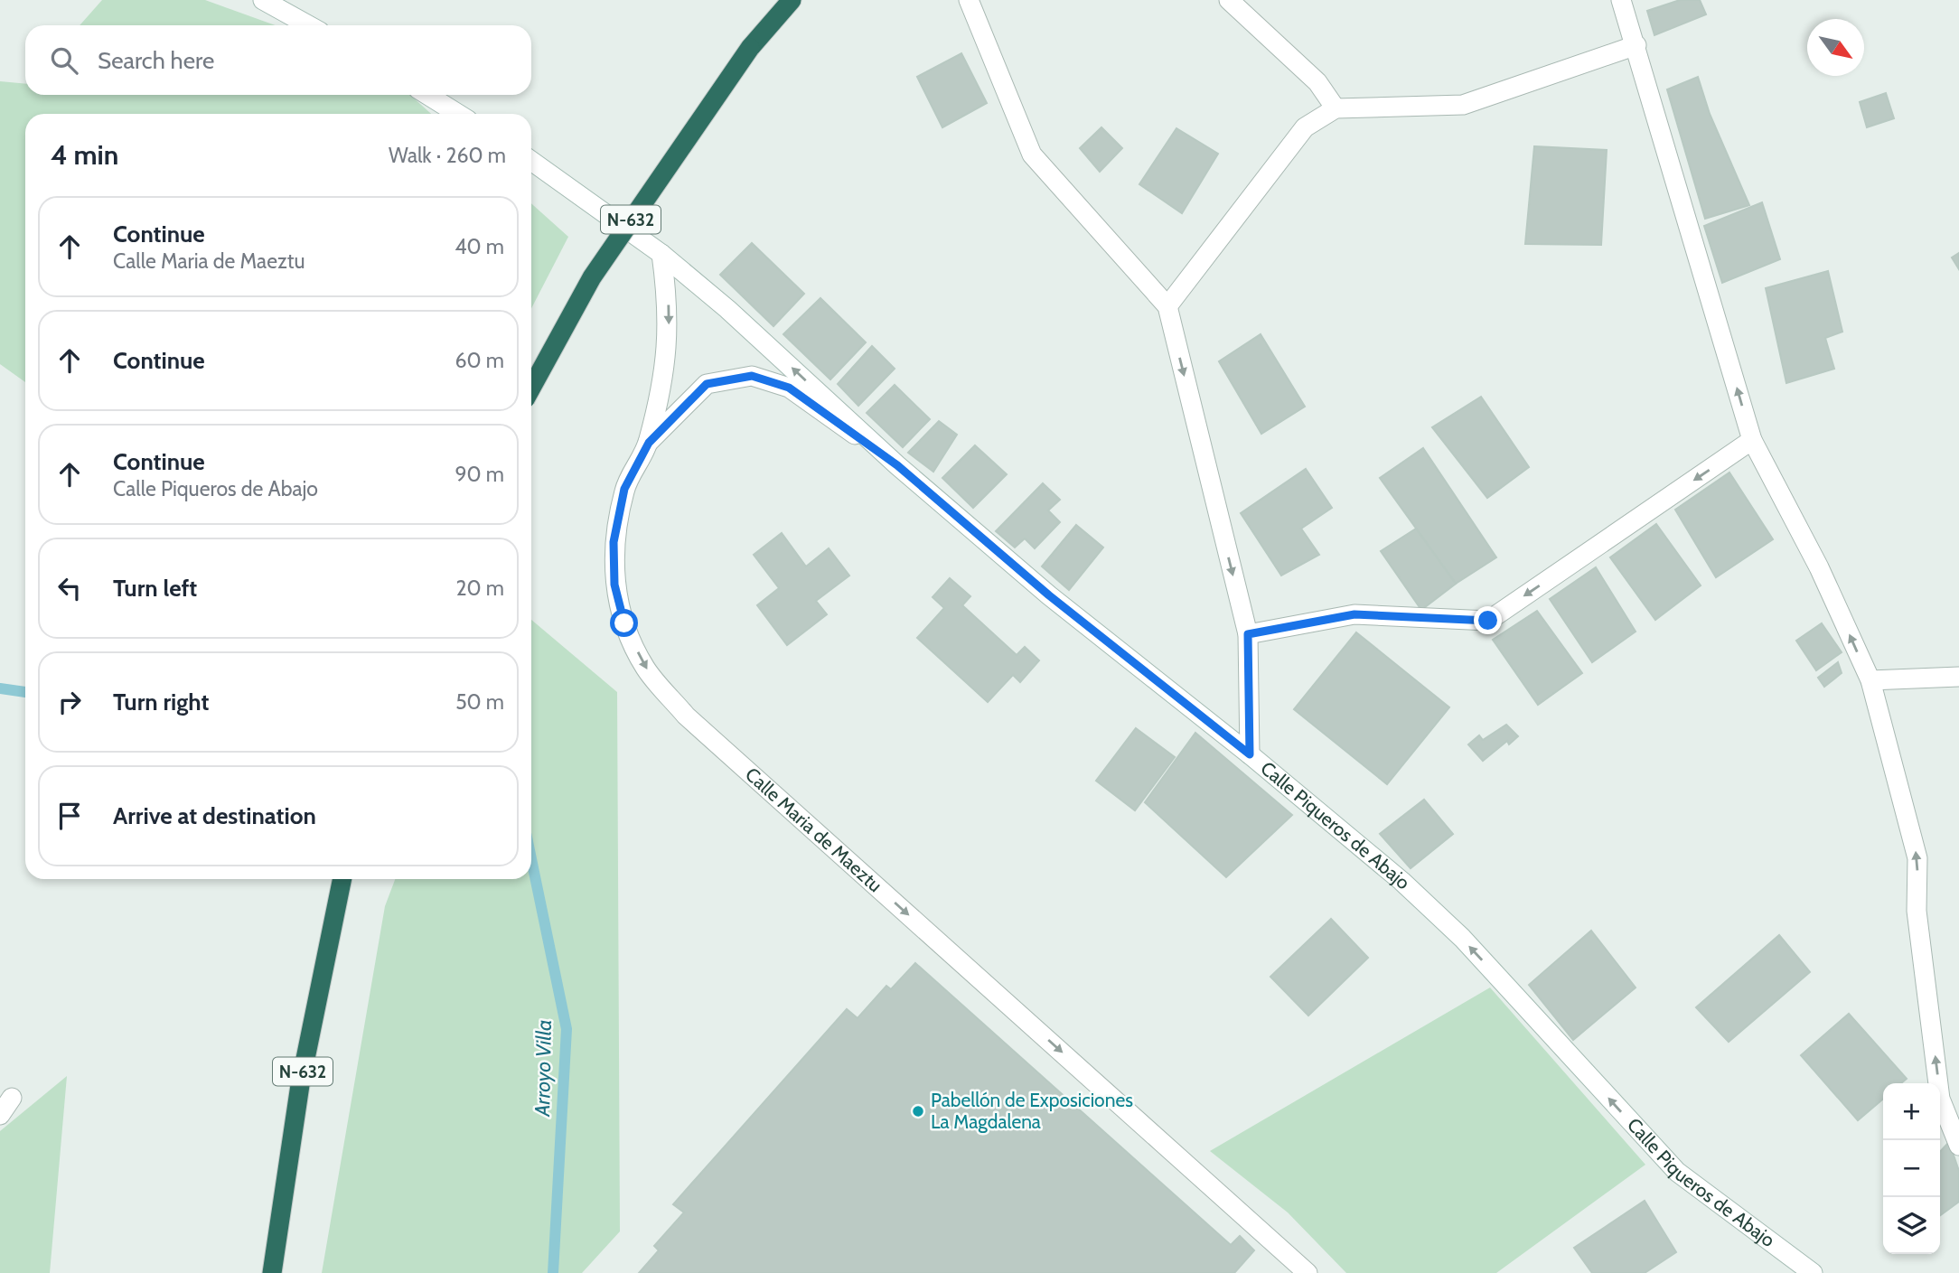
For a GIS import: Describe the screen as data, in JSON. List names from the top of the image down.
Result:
{
  "streets": {
    "highway": ["N-632"],
    "street": ["Calle Piqueros de Abajo", "Calle Maria de Maeztu"]
  },
  "crossings": [
    ["Calle Piqueros de Abajo", "Calle Maria de Maeztu"]
  ],
  "one_way": ["Calle Piqueros de Abajo", "Calle Maria de Maeztu"],
  "water": ["Arroyo Villa"],
  "places": ["Pabellón de Exposiciones La Magdalena"],
  "north": "bottom right",
  "page": {
    "search": "Search here",
    "heading": ["4 min", "Walk · 260 m"],
    "list": [
      ["Continue", "Calle Maria de Maeztu", "40 m"],
      ["Continue", "60 m"],
      ["Continue", "Calle Piqueros de Abajo", "90 m"],
      ["Turn left", "20 m"],
      ["Turn right", "50 m"],
      "Arrive at destination"
    ],
    "map_buttons": ["+", "−"]
  }
}
